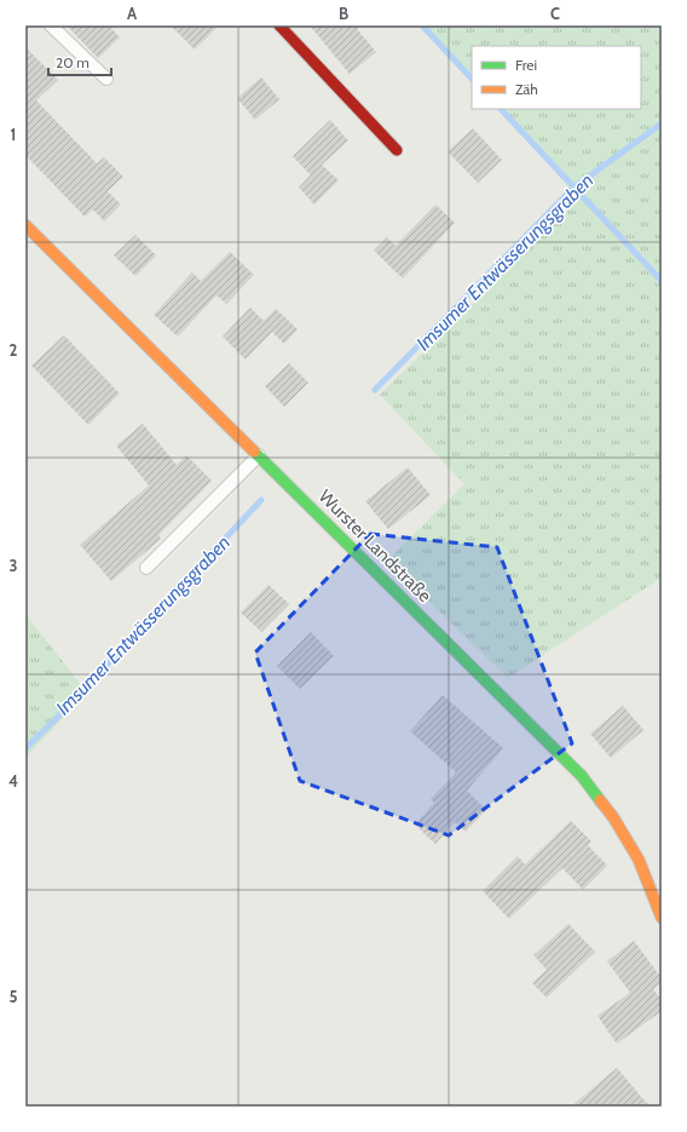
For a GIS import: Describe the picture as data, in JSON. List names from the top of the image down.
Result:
{
  "streets": {
    "main road": ["Wurster Landstraße"]
  },
  "water": ["Imsumer Entwässerungsgraben"],
  "legend": ["Frei", "Zäh"],
  "scale_bar": "20 m",
  "grid": {
    "columns": ["A", "B", "C"],
    "rows": [
      "1",
      "2",
      "3",
      "4",
      "5"
    ]
  }
}
